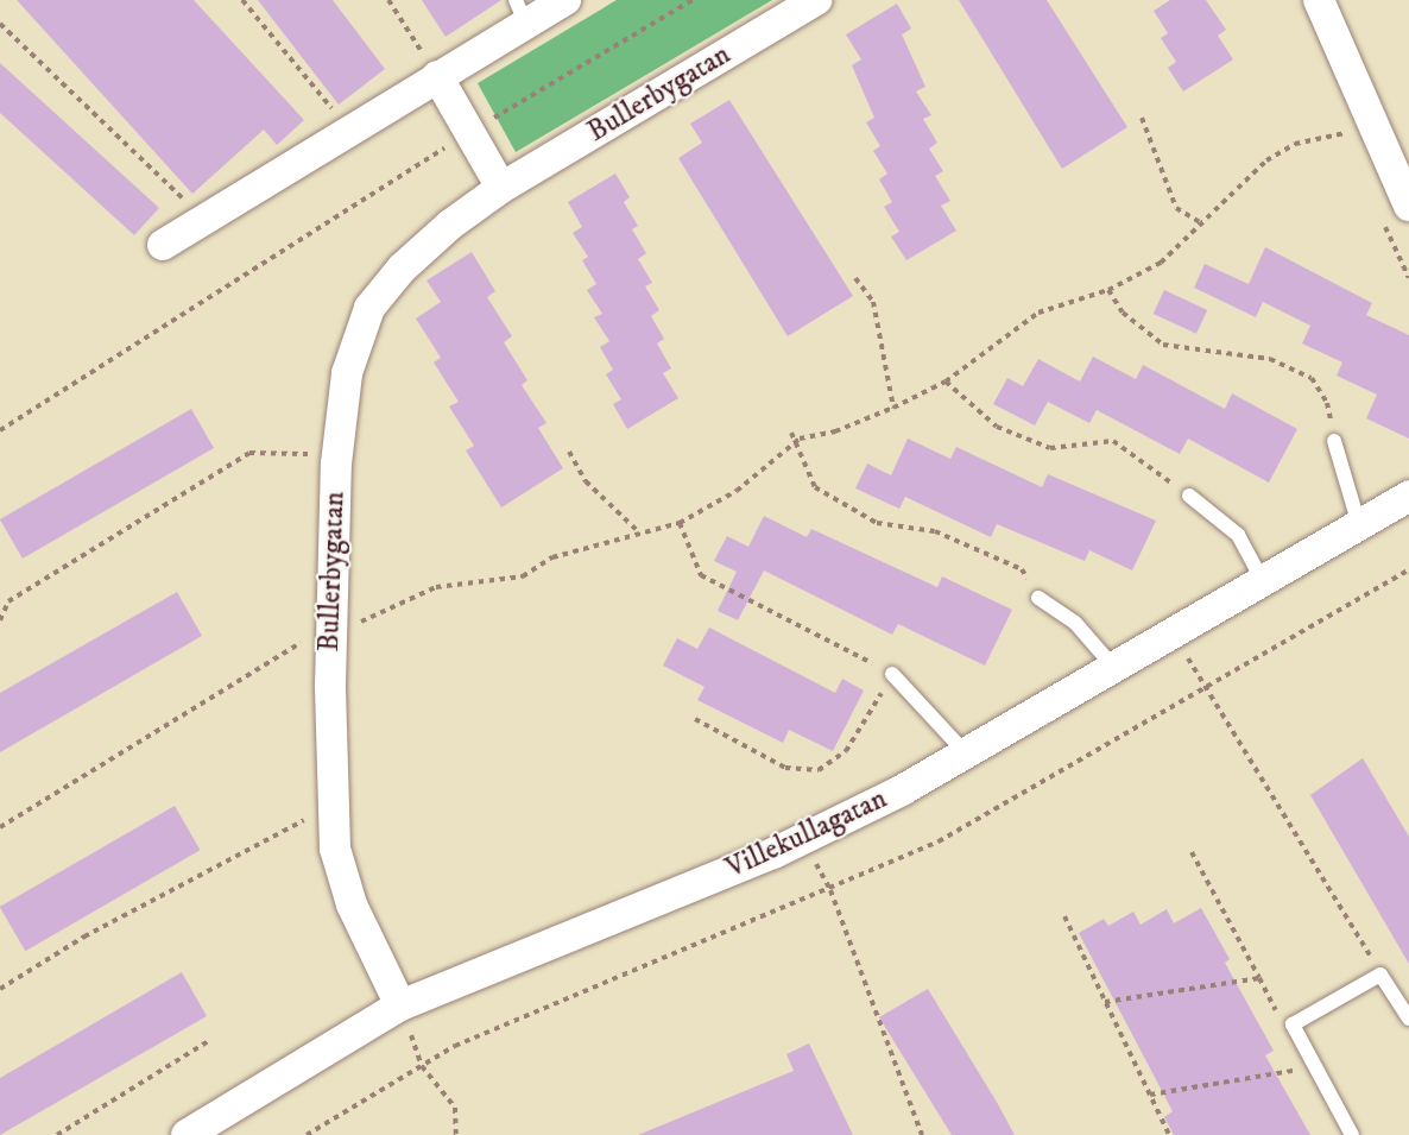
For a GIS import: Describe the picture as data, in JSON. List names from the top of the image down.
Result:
{
  "streets": {
    "street": ["Bullerbygatan", "Villekullagatan"]
  },
  "crossings": [
    ["Bullerbygatan", "Villekullagatan"]
  ]
}
